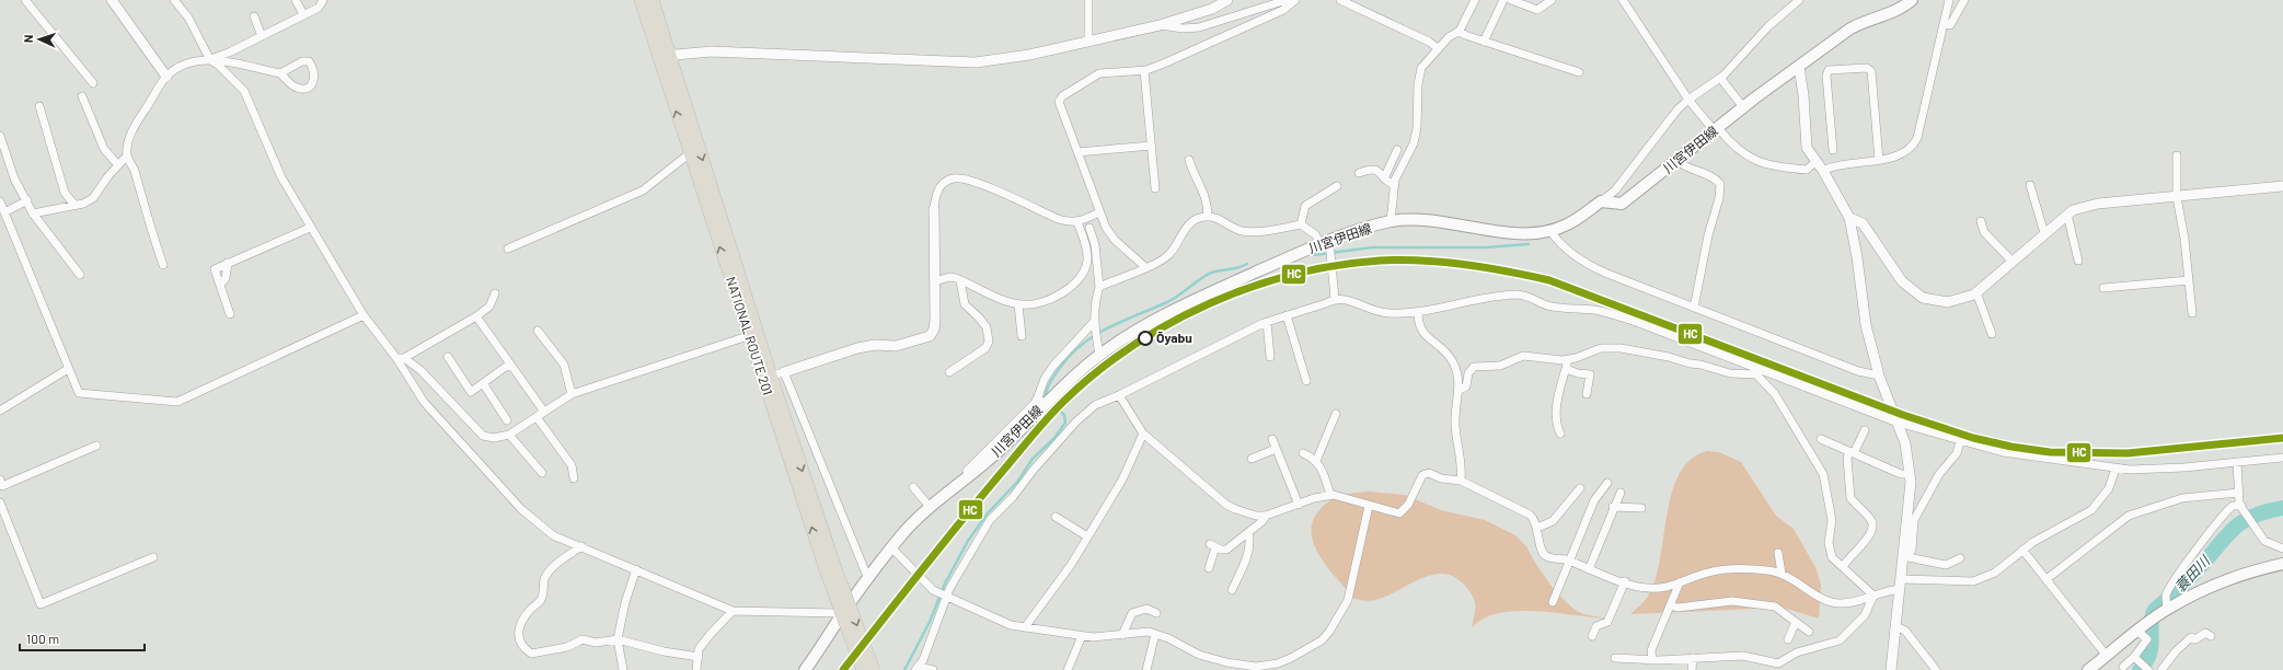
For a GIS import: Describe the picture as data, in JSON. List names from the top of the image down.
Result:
{
  "streets": {
    "highway": ["NATIONAL ROUTE 201"],
    "main road": ["川宮伊田線"]
  },
  "water": ["蓑田川"],
  "places": ["Ōyabu"],
  "lines": ["transit line HC"],
  "scale_bar": "100 m",
  "north": "left"
}
